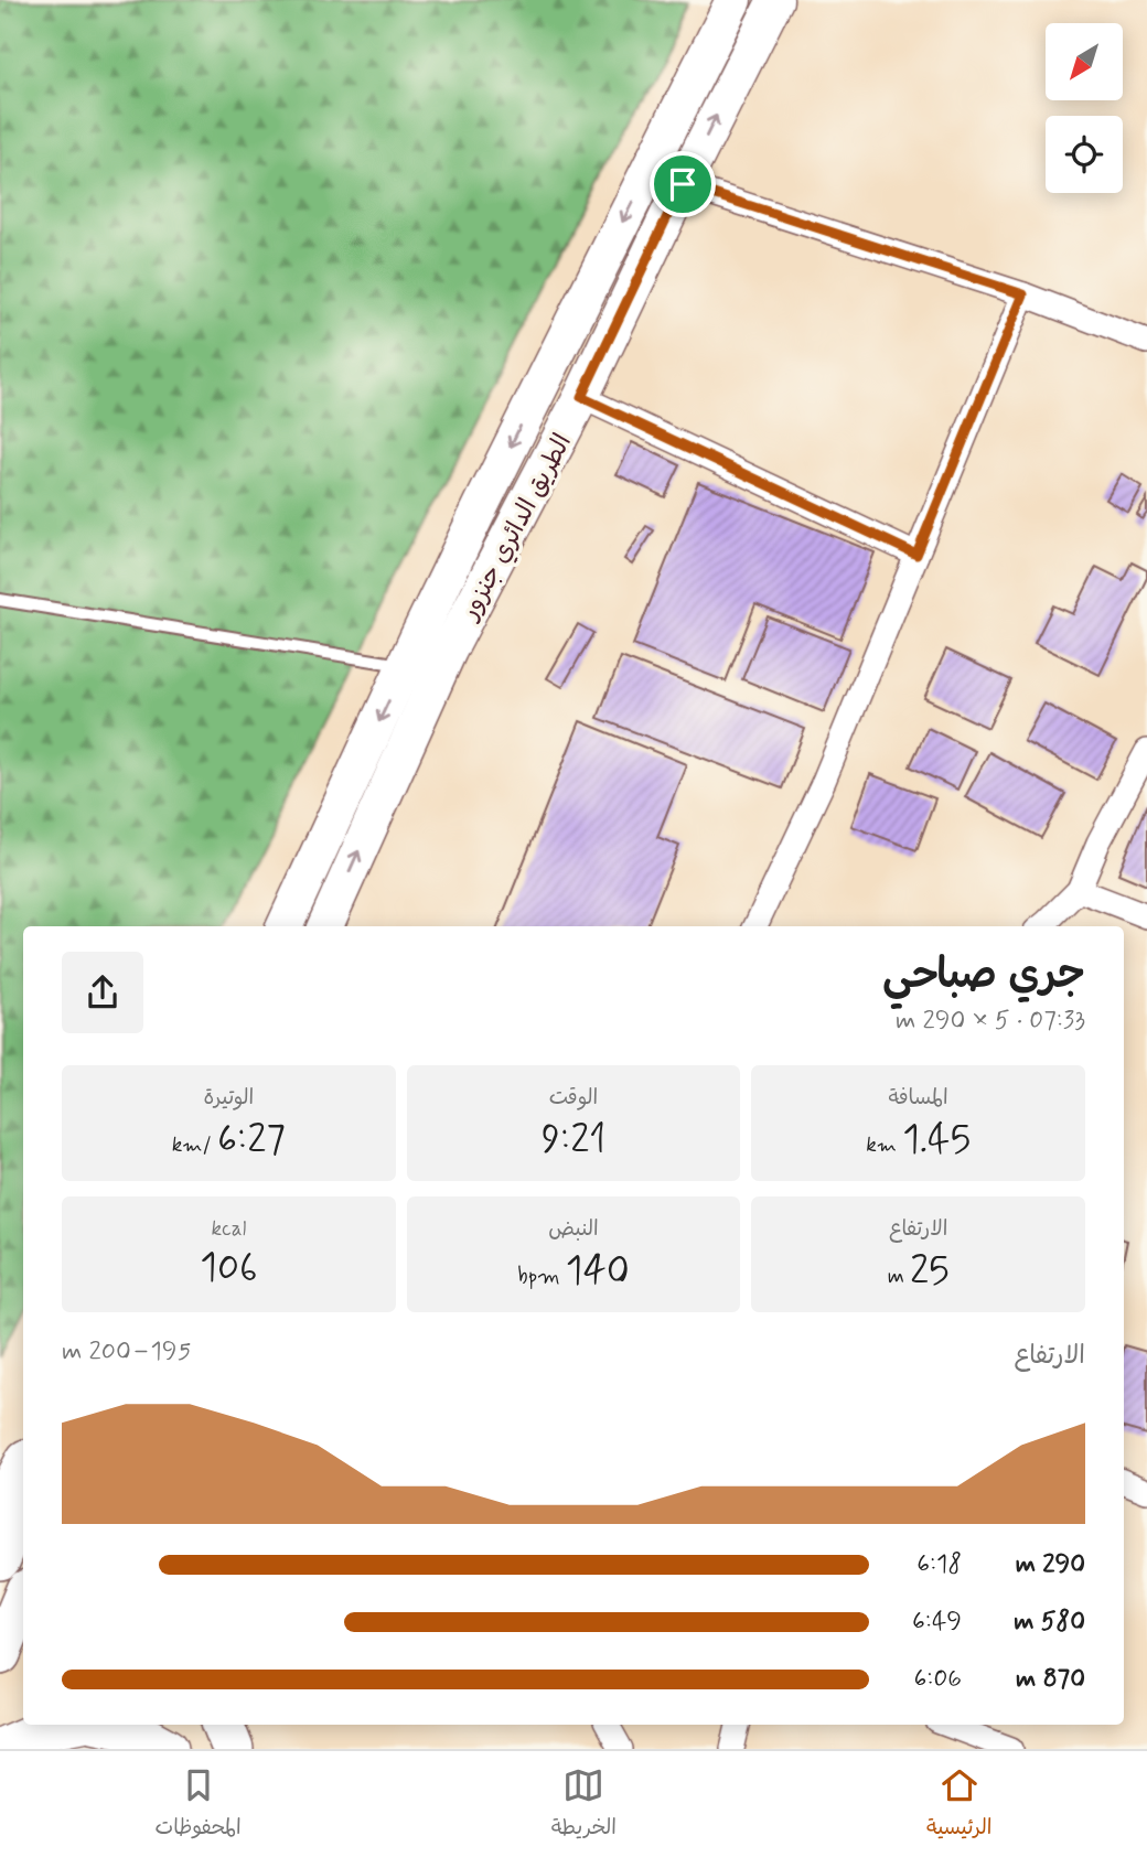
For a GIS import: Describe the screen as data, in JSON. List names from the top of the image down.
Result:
{
  "streets": {
    "main road": ["الطريق الدائري جنزور"]
  },
  "north": "bottom left",
  "page": {
    "heading": ["جري صباحي", "07:33 · 5 × 290 m"],
    "stats": [
      ["المسافة", "1.45 km"],
      ["الوقت", "9:21"],
      ["الوتيرة", "6:27 /km"],
      ["الارتفاع", "25 m"],
      ["النبض", "140 bpm"],
      ["kcal", "106"]
    ],
    "chart": ["الارتفاع", "195–200 m"],
    "list": [
      {
        "name": "290 m",
        "note": "6:18"
      },
      {
        "name": "580 m",
        "note": "6:49"
      },
      {
        "name": "870 m",
        "note": "6:06"
      }
    ],
    "tabs": ["الرئيسية", "الخريطة", "المحفوظات"]
  }
}
